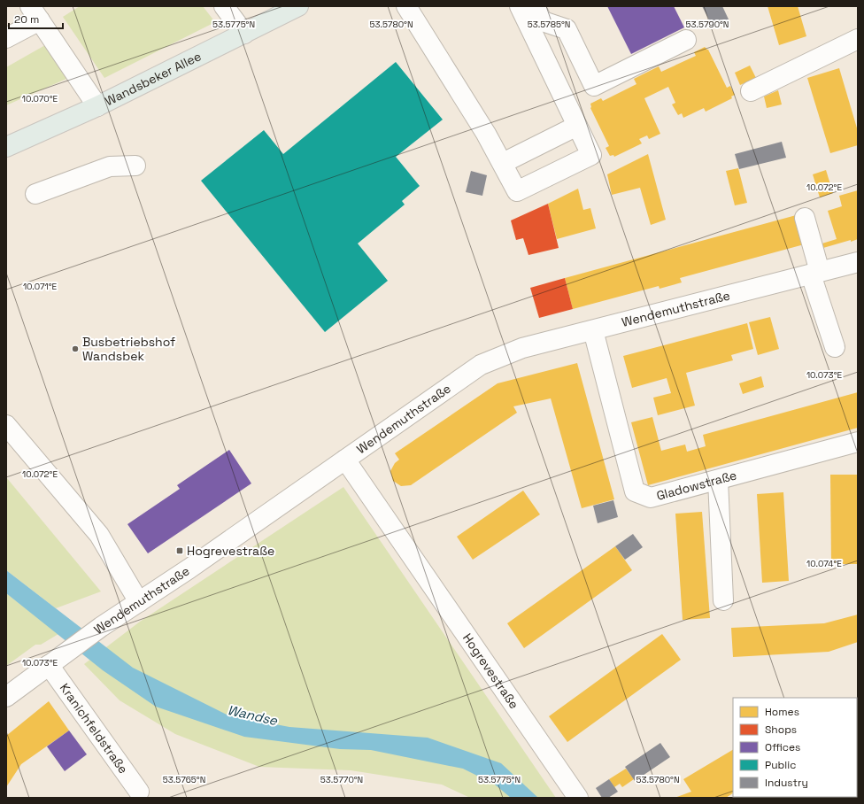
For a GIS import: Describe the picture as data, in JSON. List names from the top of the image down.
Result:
{
  "streets": {
    "main road": ["Wandsbeker Allee"],
    "street": [
      "Wendemuthstraße",
      "Gladowstraße",
      "Hogrevestraße",
      "Kranichfeldstraße"
    ]
  },
  "crossings": [
    ["Wendemuthstraße", "Gladowstraße"],
    ["Wendemuthstraße", "Hogrevestraße"],
    ["Wendemuthstraße", "Kranichfeldstraße"]
  ],
  "water": ["Wandse"],
  "places": {
    "other": ["Busbetriebshof Wandsbek"],
    "transit": ["Hogrevestraße"]
  },
  "legend": [
    "Homes",
    "Shops",
    "Offices",
    "Public",
    "Industry"
  ],
  "scale_bar": "20 m",
  "coordinates": [
    "53.5775°N",
    "53.5780°N",
    "53.5785°N",
    "53.5790°N",
    "10.070°E",
    "10.072°E",
    "10.071°E",
    "10.073°E",
    "10.074°E",
    "53.5765°N",
    "53.5770°N"
  ]
}
